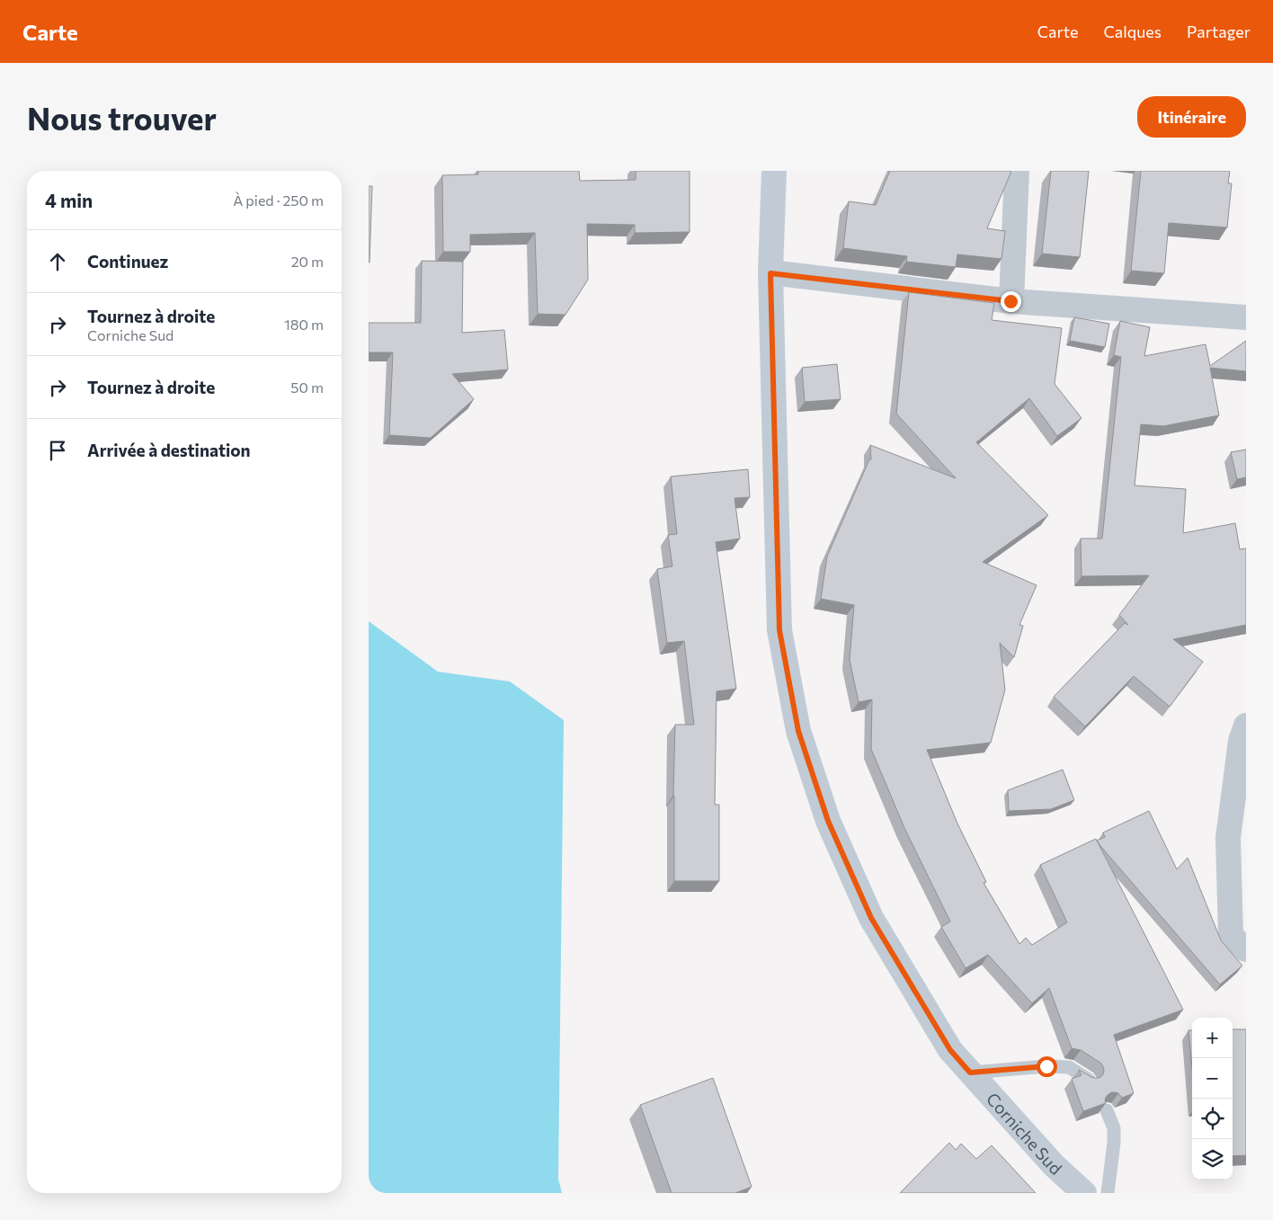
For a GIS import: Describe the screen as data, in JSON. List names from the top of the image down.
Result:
{
  "streets": {
    "main road": ["Corniche Sud"]
  },
  "page": {
    "header": "Carte",
    "nav": ["Carte", "Calques", "Partager"],
    "buttons": "Itinéraire",
    "title": "Nous trouver",
    "heading": ["4 min", "À pied · 250 m"],
    "list": [
      ["Continuez", "20 m"],
      ["Tournez à droite", "Corniche Sud", "180 m"],
      ["Tournez à droite", "50 m"],
      "Arrivée à destination"
    ],
    "map_buttons": ["+", "−"]
  }
}
